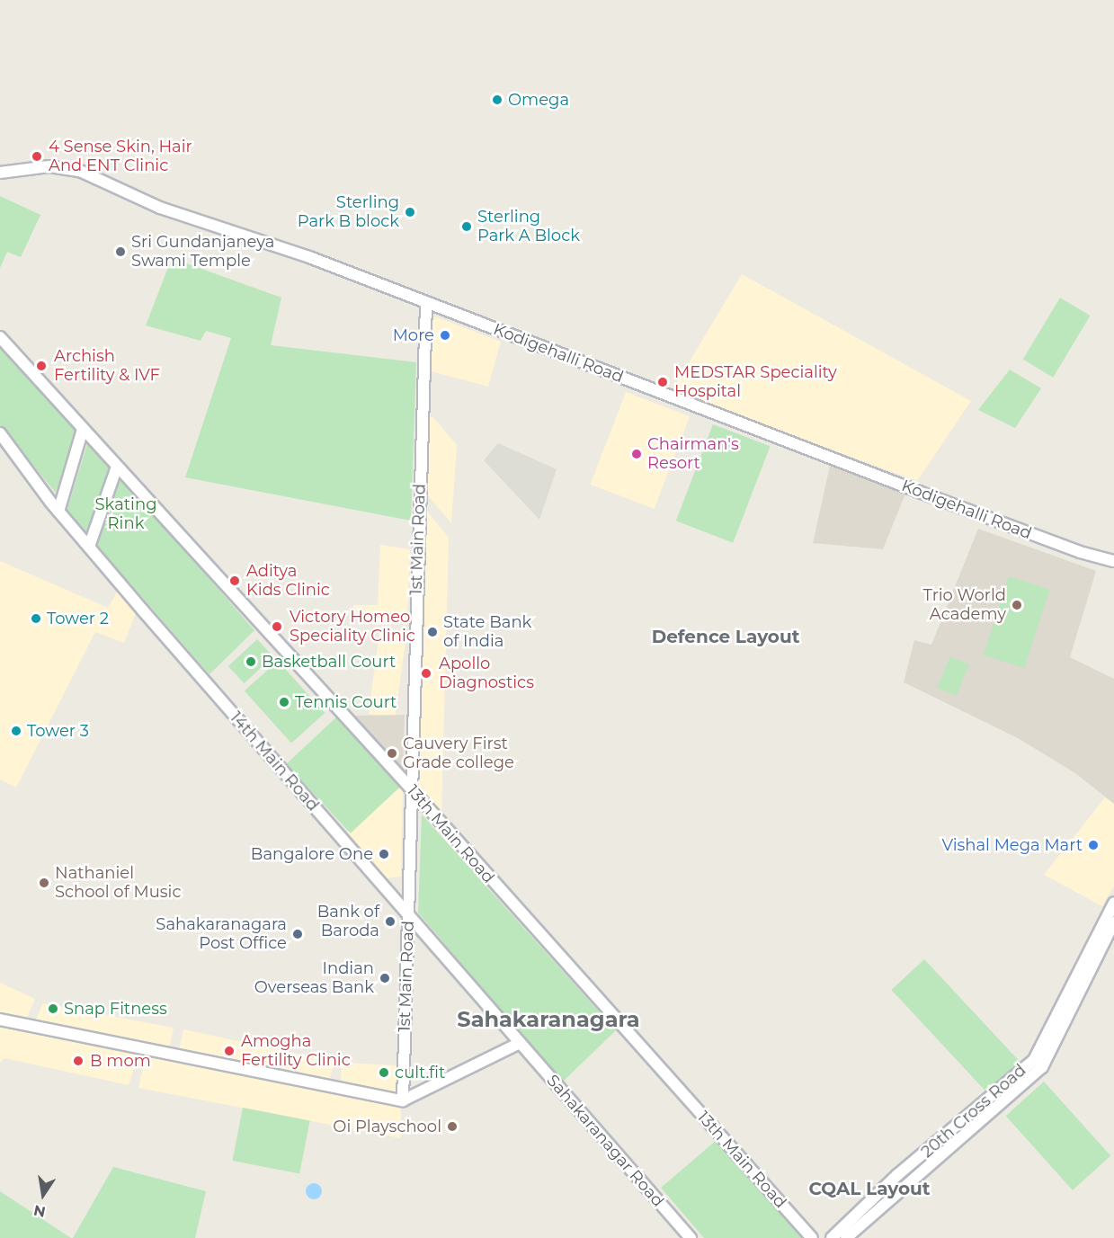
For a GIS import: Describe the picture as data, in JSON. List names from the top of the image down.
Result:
{
  "streets": {
    "street": [
      "Kodigehalli Road",
      "1st Main Road",
      "14th Main Road",
      "13th Main Road",
      "20th Cross Road",
      "Sahakaranagar Road"
    ]
  },
  "crossings": [
    ["Kodigehalli Road", "1st Main Road"],
    ["1st Main Road", "14th Main Road"],
    ["1st Main Road", "13th Main Road"],
    ["1st Main Road", "Sahakaranagar Road"],
    ["14th Main Road", "Sahakaranagar Road"]
  ],
  "districts": ["Defence Layout", "Sahakaranagara", "CQAL Layout"],
  "parks": ["Skating Rink"],
  "places": [
    "Omega",
    "4 Sense Skin, Hair And ENT Clinic",
    "Sterling Park B block",
    "Sterling Park A Block",
    "Sri Gundanjaneya Swami Temple",
    "More",
    "Archish Fertility & IVF",
    "MEDSTAR Speciality Hospital",
    "Chairman's Resort",
    "Aditya Kids Clinic",
    "Trio World Academy",
    "Tower 2",
    "Victory Homeo Speciality Clinic",
    "State Bank of India",
    "Basketball Court",
    "Apollo Diagnostics",
    "Tennis Court",
    "Tower 3",
    "Cauvery First Grade college",
    "Vishal Mega Mart",
    "Bangalore One",
    "Nathaniel School of Music",
    "Bank of Baroda",
    "Sahakaranagara Post Office",
    "Indian Overseas Bank",
    "Snap Fitness",
    "Amogha Fertility Clinic",
    "B mom",
    "cult.fit",
    "Oi Playschool"
  ],
  "north": "bottom"
}
